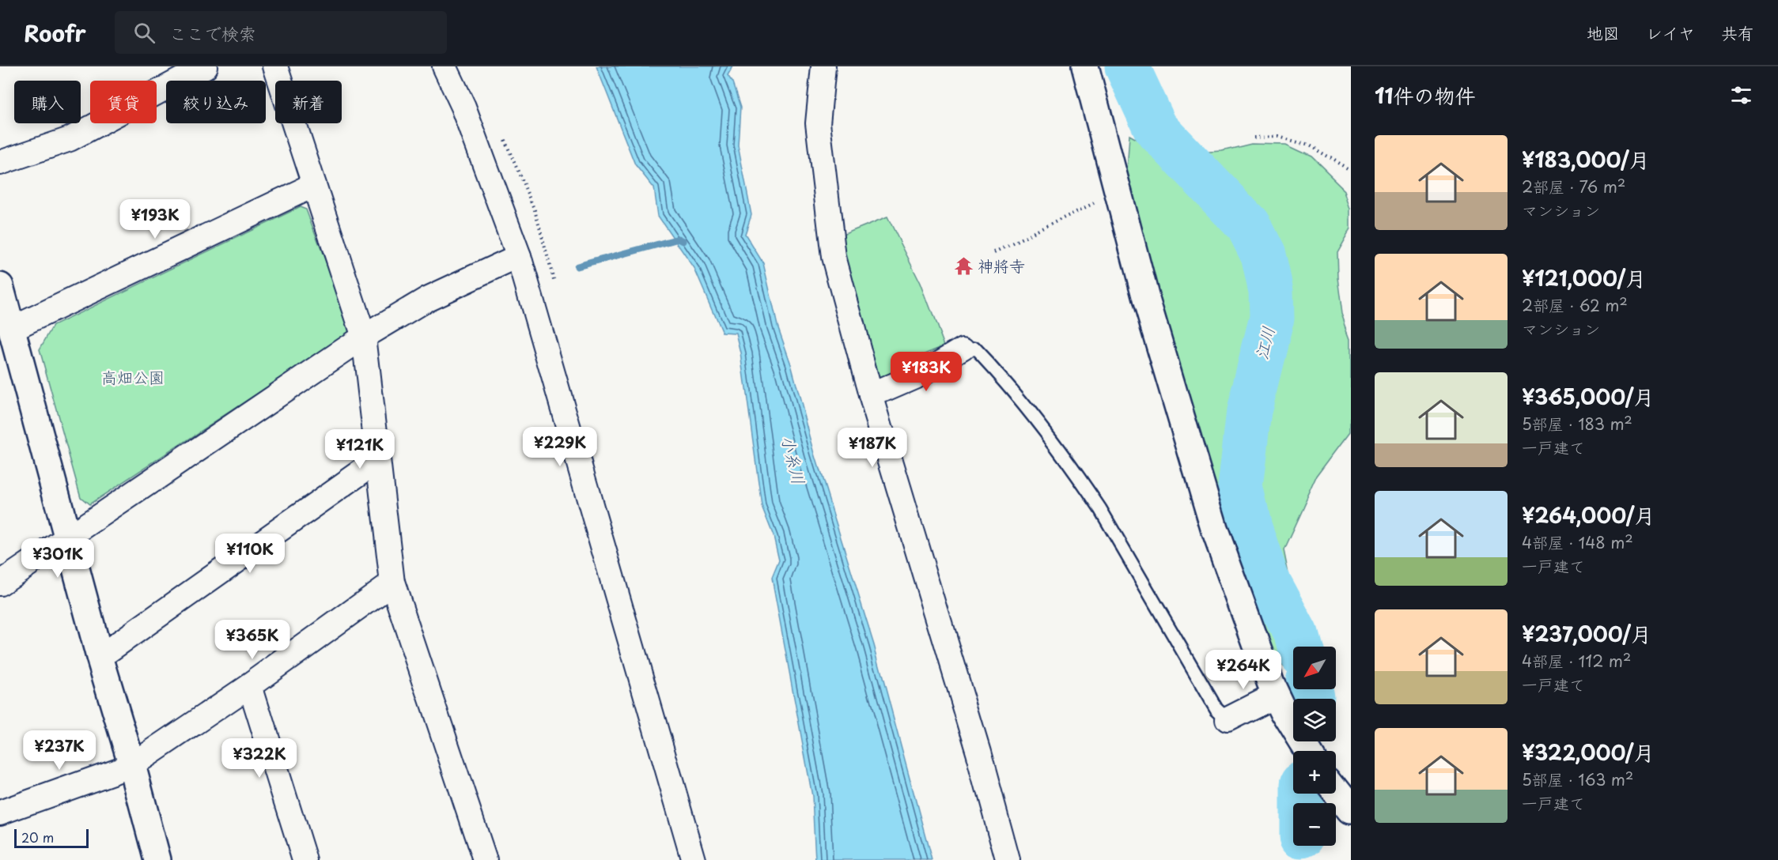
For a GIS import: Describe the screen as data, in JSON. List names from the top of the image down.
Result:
{
  "water": ["江川", "小糸川"],
  "parks": ["高畑公園"],
  "places": {
    "temple": ["神將寺"]
  },
  "scale_bar": "20 m",
  "north": "bottom left",
  "page": {
    "header": "Roofr",
    "search": "ここで検索",
    "nav": ["地図", "レイヤ", "共有"],
    "heading": "11件の物件",
    "chip": [
      "購入",
      "賃貸",
      "絞り込み",
      "新着"
    ],
    "list": [
      {
        "name": "¥183,000/月",
        "note": "2部屋 · 76 m² · マンション"
      },
      {
        "name": "¥121,000/月",
        "note": "2部屋 · 62 m² · マンション"
      },
      {
        "name": "¥365,000/月",
        "note": "5部屋 · 183 m² · 一戸建て"
      },
      {
        "name": "¥264,000/月",
        "note": "4部屋 · 148 m² · 一戸建て"
      },
      {
        "name": "¥237,000/月",
        "note": "4部屋 · 112 m² · 一戸建て"
      },
      {
        "name": "¥322,000/月",
        "note": "5部屋 · 163 m² · 一戸建て"
      }
    ],
    "price": [
      "¥193K",
      "¥183K",
      "¥229K",
      "¥187K",
      "¥121K",
      "¥110K",
      "¥301K",
      "¥365K",
      "¥264K",
      "¥237K",
      "¥322K"
    ],
    "map_buttons": ["+", "−"],
    "scale": "20 m"
  }
}
